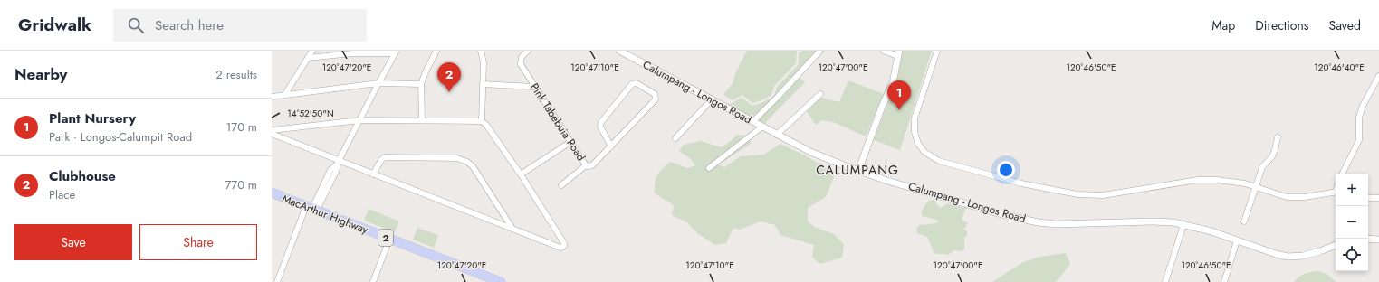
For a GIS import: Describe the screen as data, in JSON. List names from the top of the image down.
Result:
{
  "streets": {
    "highway": ["MacArthur Highway", "2"],
    "street": ["Calumpang - Longos Road", "Pink Tabebuia Road"]
  },
  "districts": ["CALUMPANG"],
  "page": {
    "header": "Gridwalk",
    "search": "Search here",
    "nav": ["Map", "Directions", "Saved"],
    "heading": ["Nearby", "2 results"],
    "pins": ["2", "1"],
    "list": [
      {
        "mark": "1",
        "name": "Plant Nursery",
        "note": "Park · Longos-Calumpit Road",
        "value": "170 m"
      },
      {
        "mark": "2",
        "name": "Clubhouse",
        "note": "Place",
        "value": "770 m"
      }
    ],
    "map_buttons": ["+", "−"],
    "buttons": ["Save", "Share"]
  },
  "coordinates": [
    "120°47'20\"E",
    "120°47'10\"E",
    "120°47'00\"E",
    "120°46'50\"E",
    "120°46'40\"E",
    "14°52'50\"N"
  ]
}
